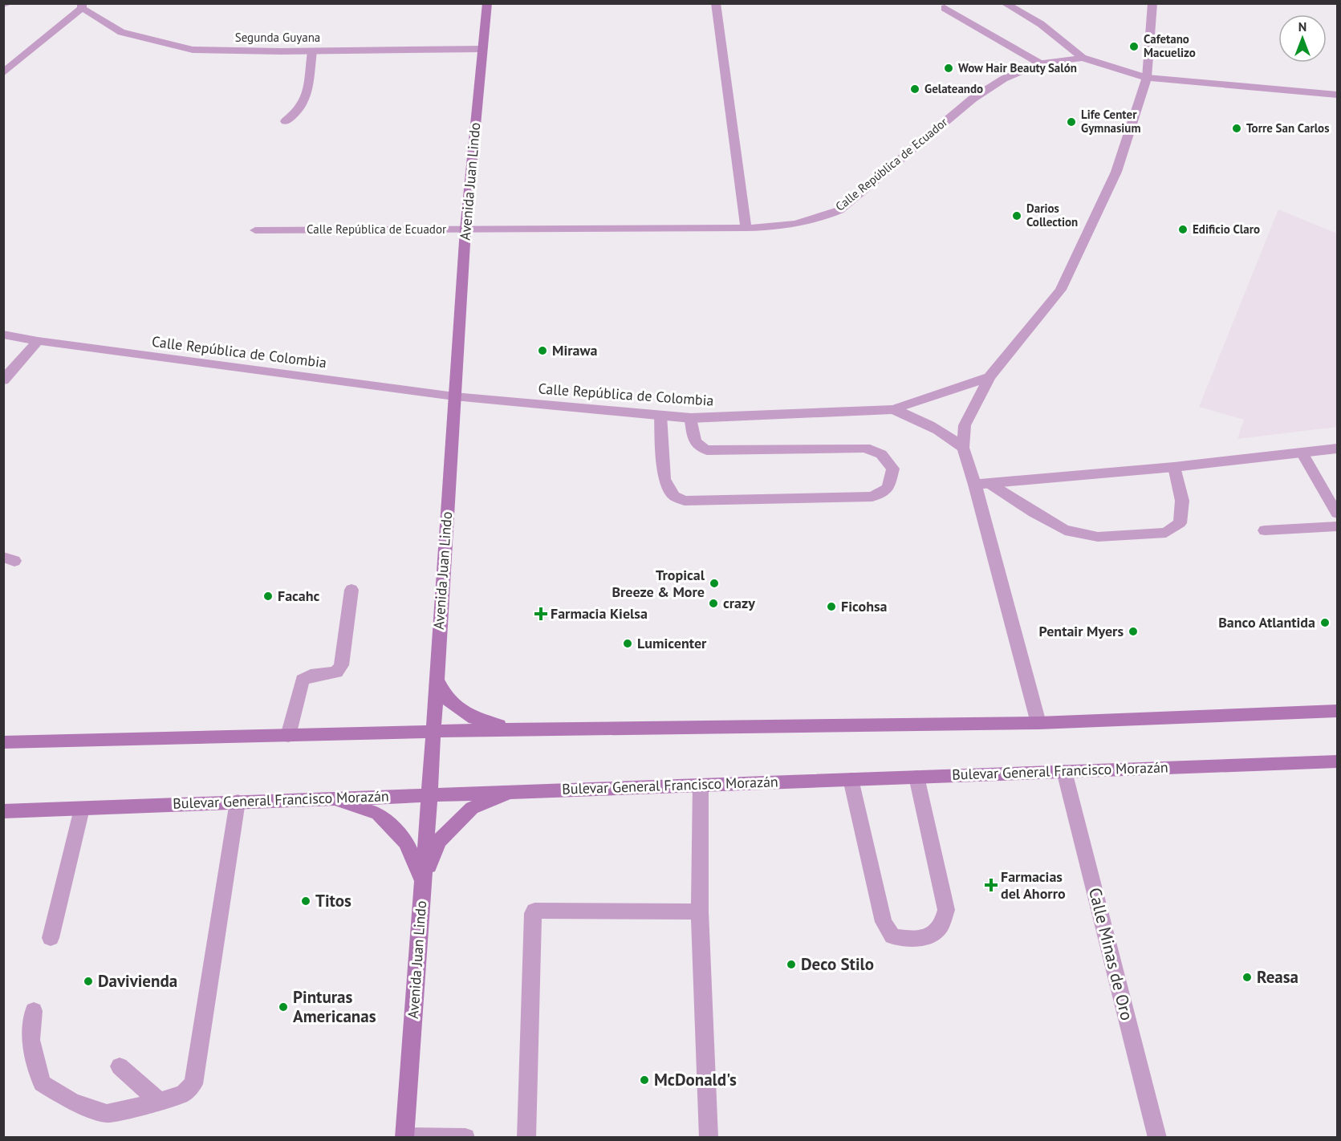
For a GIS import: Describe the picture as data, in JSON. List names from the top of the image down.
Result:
{
  "streets": {
    "main road": ["Avenida Juan Lindo", "Bulevar General Francisco Morazán"],
    "street": [
      "Segunda Guyana",
      "Calle República de Ecuador",
      "Calle República de Colombia",
      "Calle Minas de Oro"
    ]
  },
  "crossings": [
    ["Segunda Guyana", "Avenida Juan Lindo"],
    ["Calle República de Ecuador", "Avenida Juan Lindo"],
    ["Avenida Juan Lindo", "Calle República de Colombia"],
    ["Avenida Juan Lindo", "Bulevar General Francisco Morazán"],
    ["Bulevar General Francisco Morazán", "Calle Minas de Oro"]
  ],
  "places": {
    "other": [
      "Cafetano Macuelizo",
      "Wow Hair Beauty Salón",
      "Gelateando",
      "Life Center Gymnasium",
      "Torre San Carlos",
      "Darios Collection",
      "Edificio Claro",
      "Mirawa",
      "Tropical Breeze & More",
      "Facahc",
      "crazy",
      "Ficohsa",
      "Banco Atlantida",
      "Pentair Myers",
      "Lumicenter",
      "Titos",
      "Deco Stilo",
      "Reasa",
      "Davivienda",
      "Pinturas Americanas",
      "McDonald's"
    ],
    "health": ["Farmacia Kielsa", "Farmacias del Ahorro"]
  },
  "north": "top"
}
